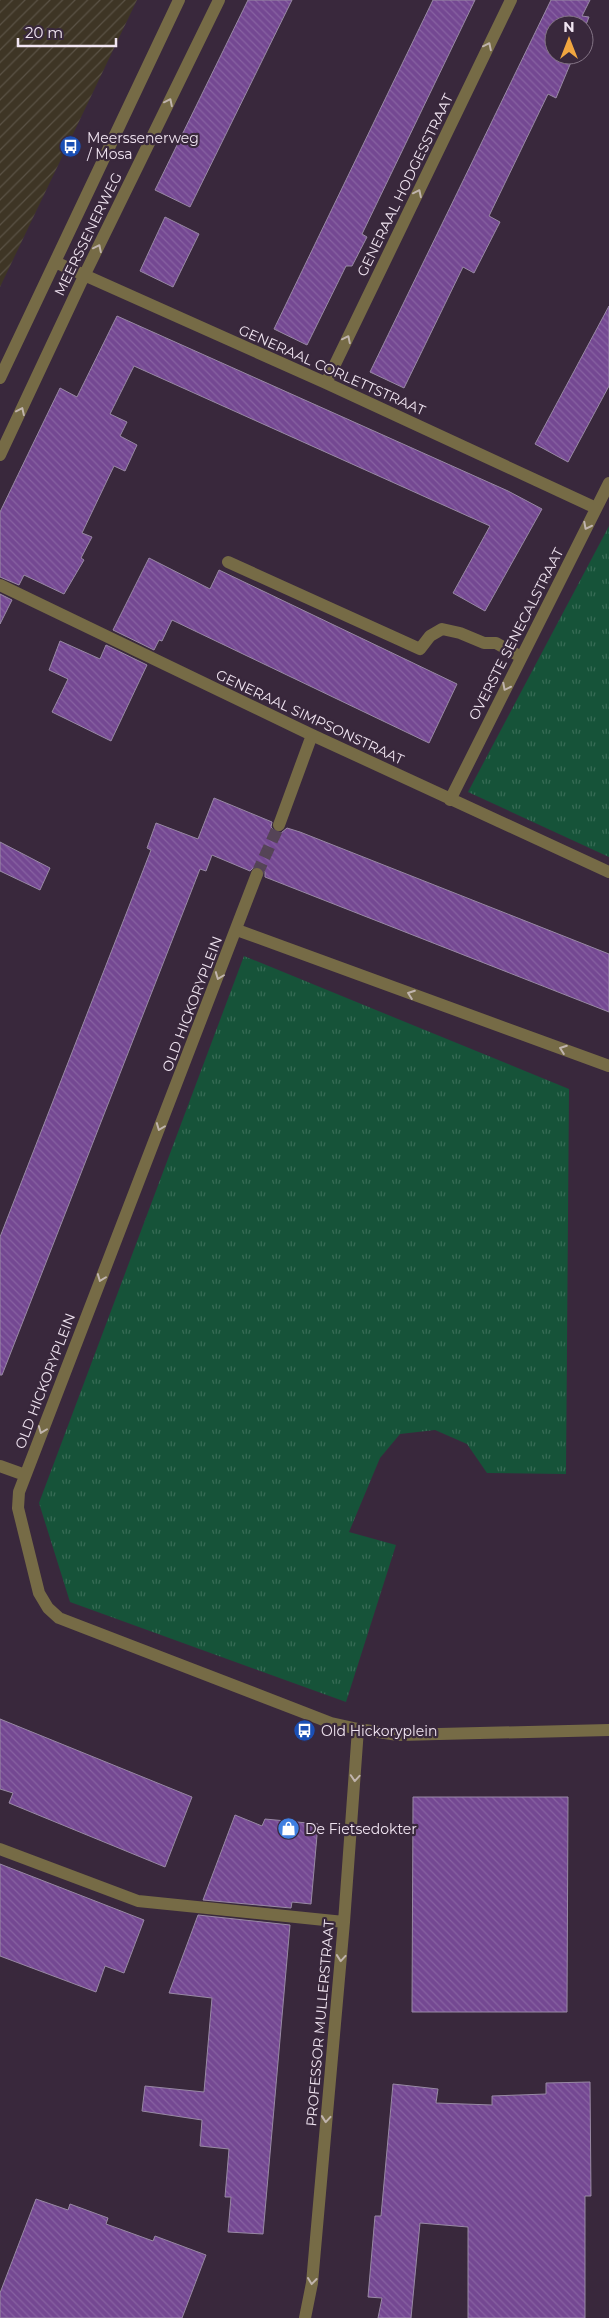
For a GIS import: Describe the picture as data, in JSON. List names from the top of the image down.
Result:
{
  "streets": {
    "street": [
      "GENERAAL HODGESSTRAAT",
      "MEERSSENERWEG",
      "GENERAAL CORLETTSTRAAT",
      "OVERSTE SENECALSTRAAT",
      "GENERAAL SIMPSONSTRAAT",
      "OLD HICKORYPLEIN",
      "PROFESSOR MULLERSTRAAT"
    ]
  },
  "crossings": [
    ["GENERAAL HODGESSTRAAT", "GENERAAL CORLETTSTRAAT"],
    ["MEERSSENERWEG", "GENERAAL CORLETTSTRAAT"],
    ["GENERAAL CORLETTSTRAAT", "OVERSTE SENECALSTRAAT"],
    ["OVERSTE SENECALSTRAAT", "GENERAAL SIMPSONSTRAAT"],
    ["OLD HICKORYPLEIN", "PROFESSOR MULLERSTRAAT"]
  ],
  "one_way": ["GENERAAL HODGESSTRAAT", "OVERSTE SENECALSTRAAT", "PROFESSOR MULLERSTRAAT"],
  "places": {
    "bus stop": ["Meerssenerweg / Mosa", "Old Hickoryplein"],
    "shop": ["De Fietsedokter"]
  },
  "scale_bar": "20 m",
  "north": "top"
}
